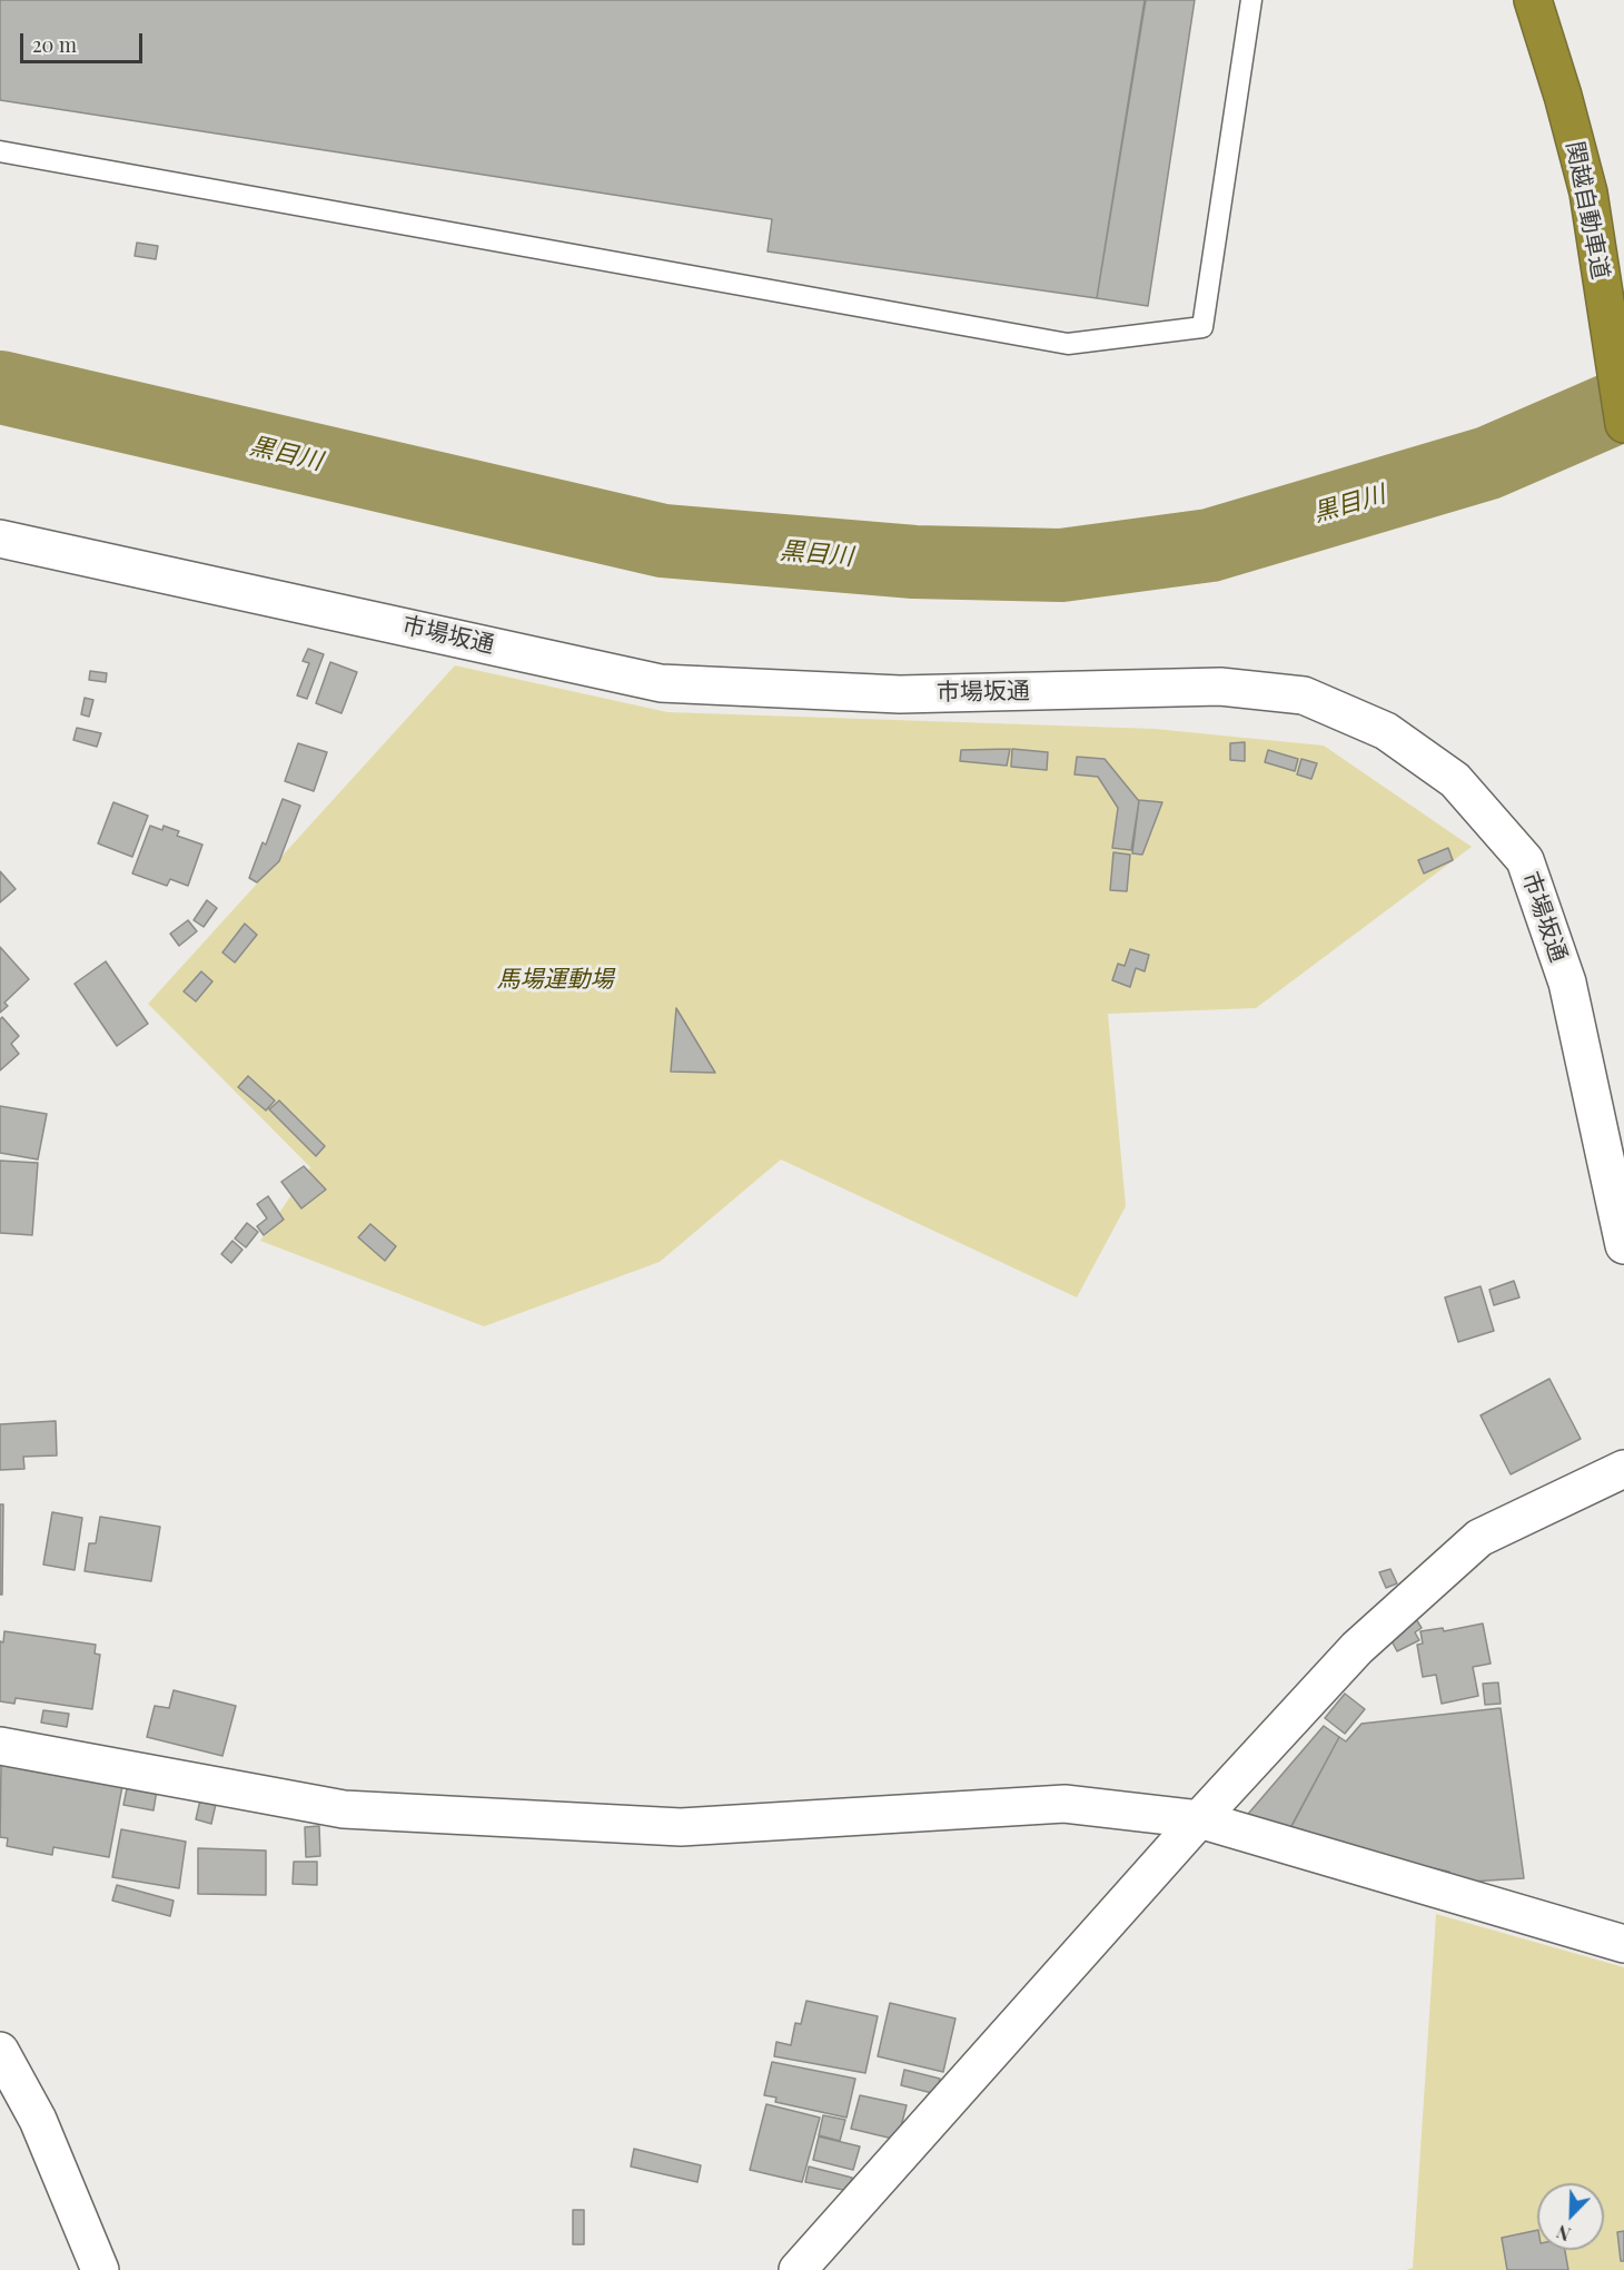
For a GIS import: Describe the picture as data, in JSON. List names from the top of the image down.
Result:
{
  "streets": {
    "highway": ["関越自動車道"],
    "street": ["市場坂通"]
  },
  "water": ["黒目川"],
  "parks": ["馬場運動場"],
  "scale_bar": "20 m",
  "north": "bottom left"
}
